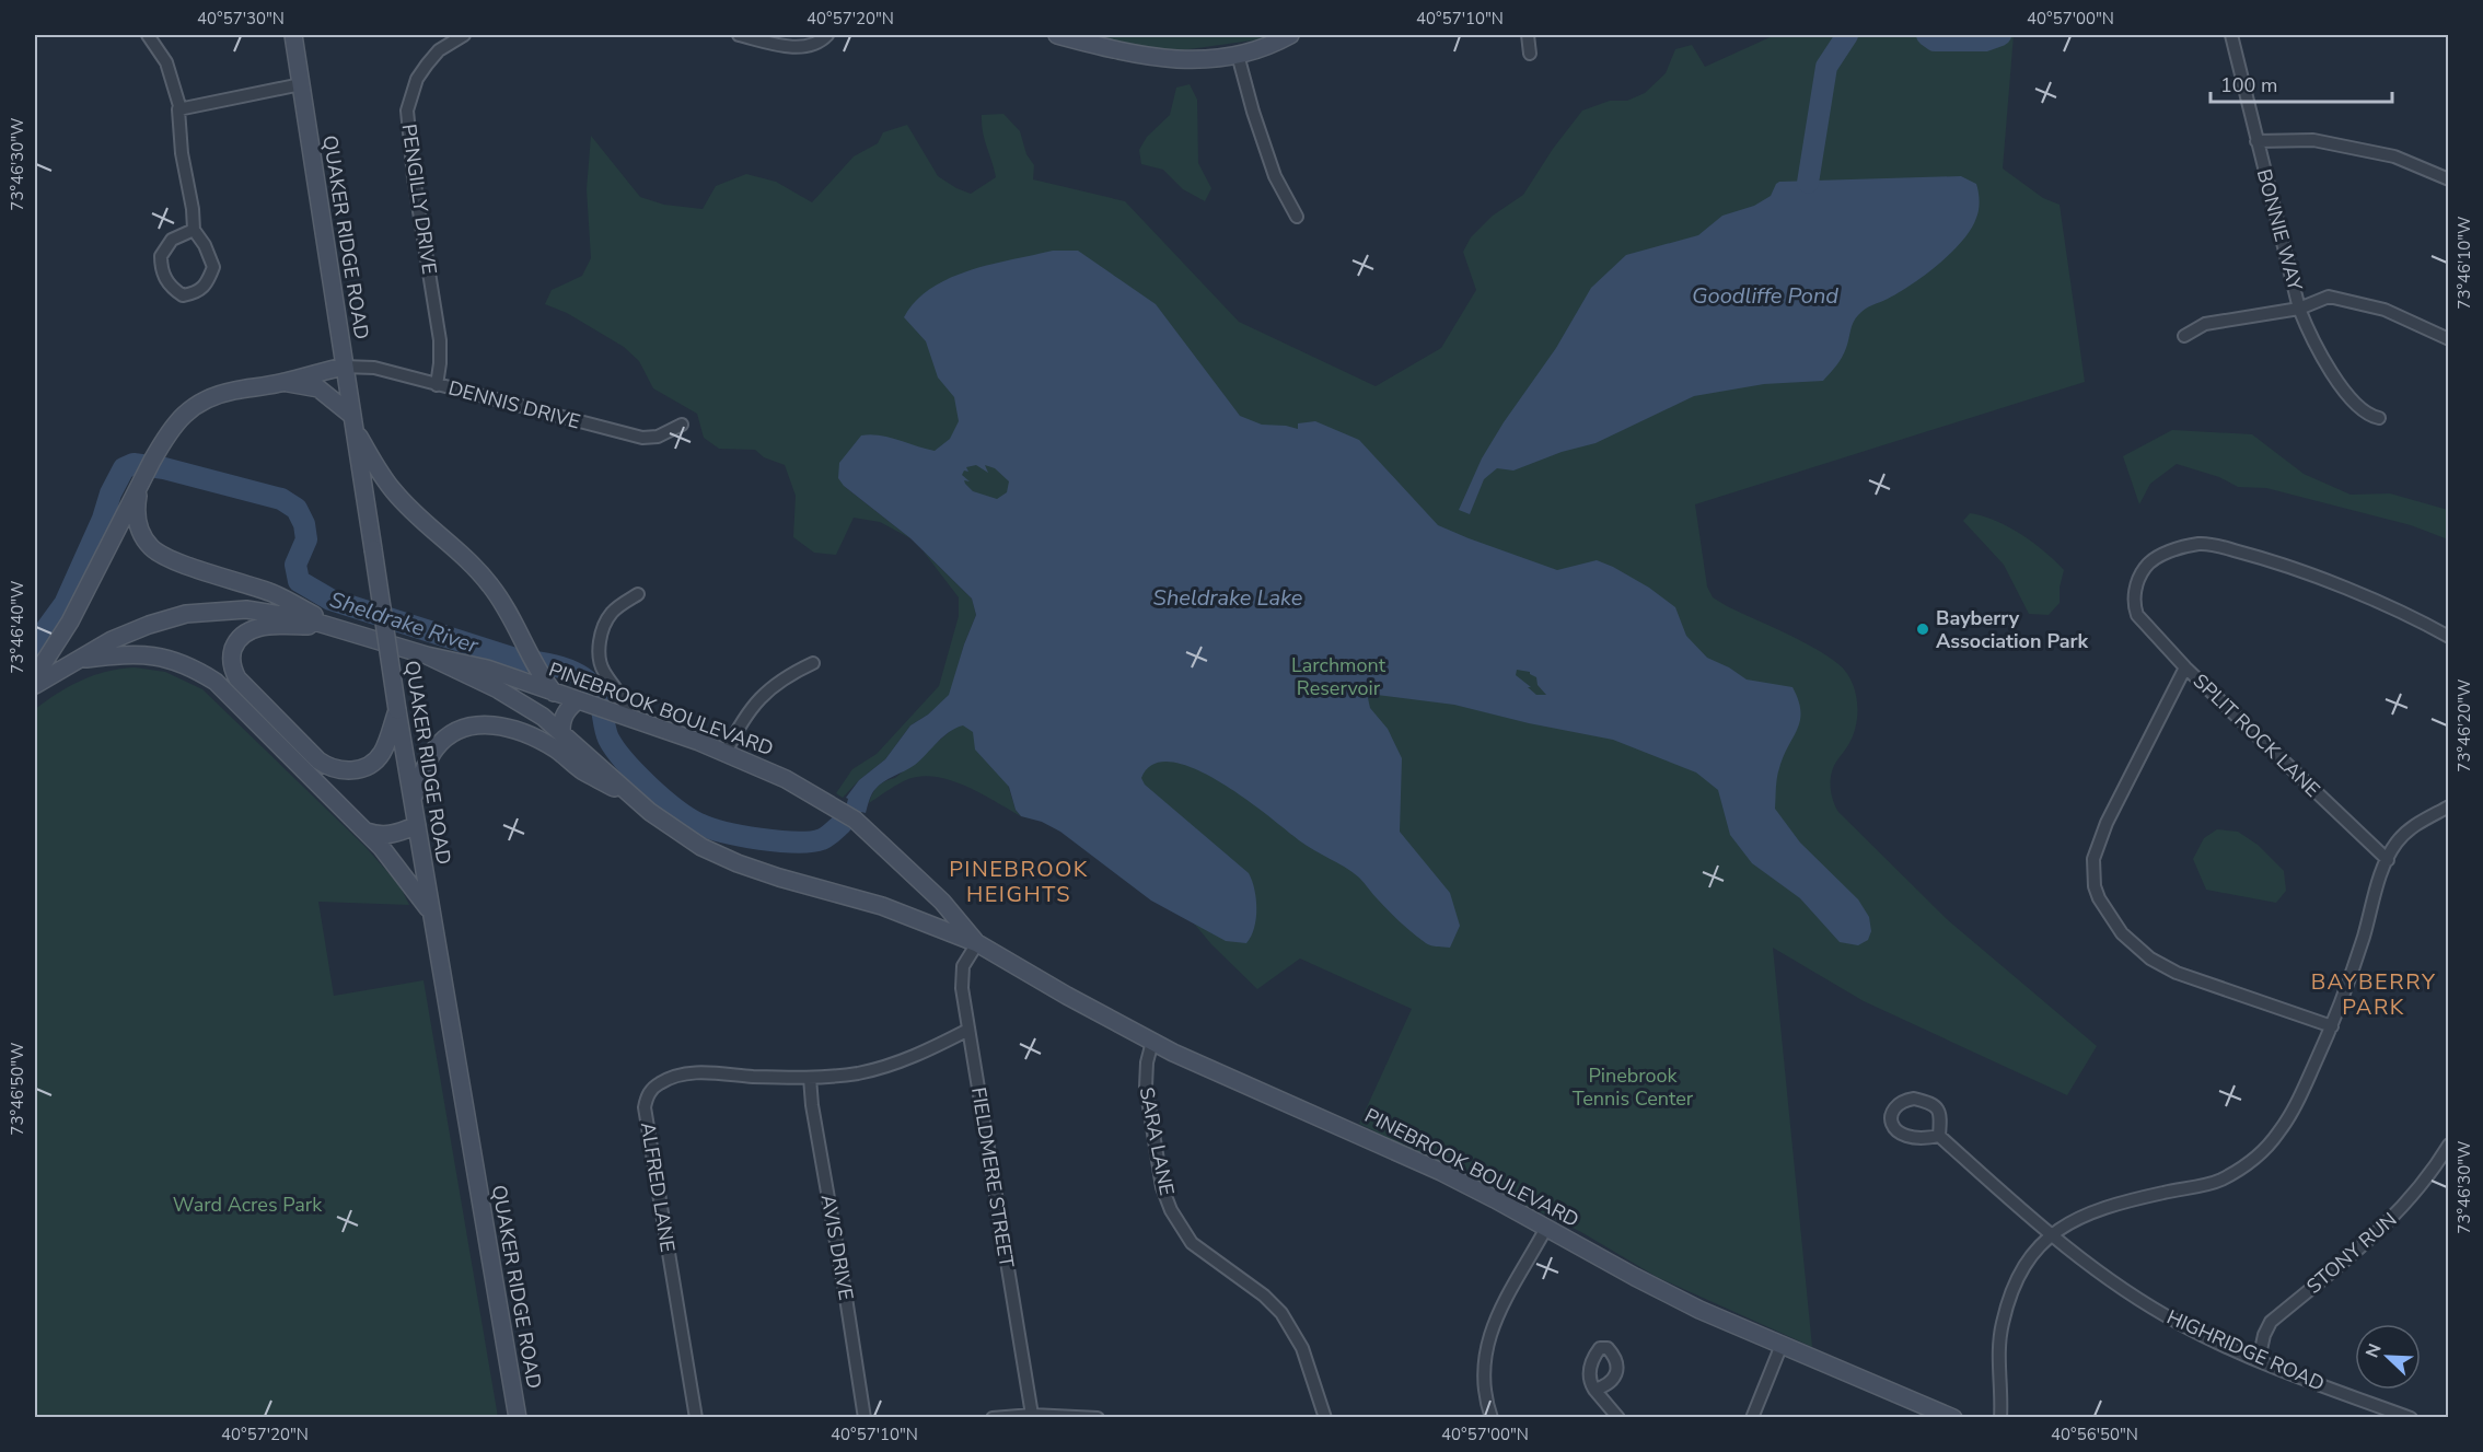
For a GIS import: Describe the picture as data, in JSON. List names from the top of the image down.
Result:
{
  "streets": {
    "street": [
      "PENGILLY DRIVE",
      "BONNIE WAY",
      "QUAKER RIDGE ROAD",
      "DENNIS DRIVE",
      "PINEBROOK BOULEVARD",
      "SPLIT ROCK LANE",
      "SARA LANE",
      "FIELDMERE STREET",
      "ALFRED LANE",
      "AVIS DRIVE",
      "STONY RUN",
      "HIGHRIDGE ROAD"
    ]
  },
  "crossings": [
    ["PENGILLY DRIVE", "DENNIS DRIVE"],
    ["QUAKER RIDGE ROAD", "DENNIS DRIVE"],
    ["PINEBROOK BOULEVARD", "SARA LANE"],
    ["PINEBROOK BOULEVARD", "FIELDMERE STREET"],
    ["FIELDMERE STREET", "ALFRED LANE"],
    ["ALFRED LANE", "AVIS DRIVE"],
    ["STONY RUN", "HIGHRIDGE ROAD"]
  ],
  "districts": ["PINEBROOK HEIGHTS", "BAYBERRY PARK"],
  "water": ["Goodliffe Pond", "Sheldrake Lake", "Sheldrake River"],
  "parks": ["Larchmont Reservoir", "Pinebrook Tennis Center", "Ward Acres Park"],
  "places": ["Bayberry Association Park"],
  "scale_bar": "100 m",
  "north": "top left",
  "coordinates": [
    "40°57'30\"N",
    "40°57'20\"N",
    "40°57'10\"N",
    "40°57'00\"N",
    "73°46'30\"W",
    "73°46'10\"W",
    "73°46'40\"W",
    "73°46'20\"W",
    "73°46'50\"W",
    "40°56'50\"N"
  ]
}
